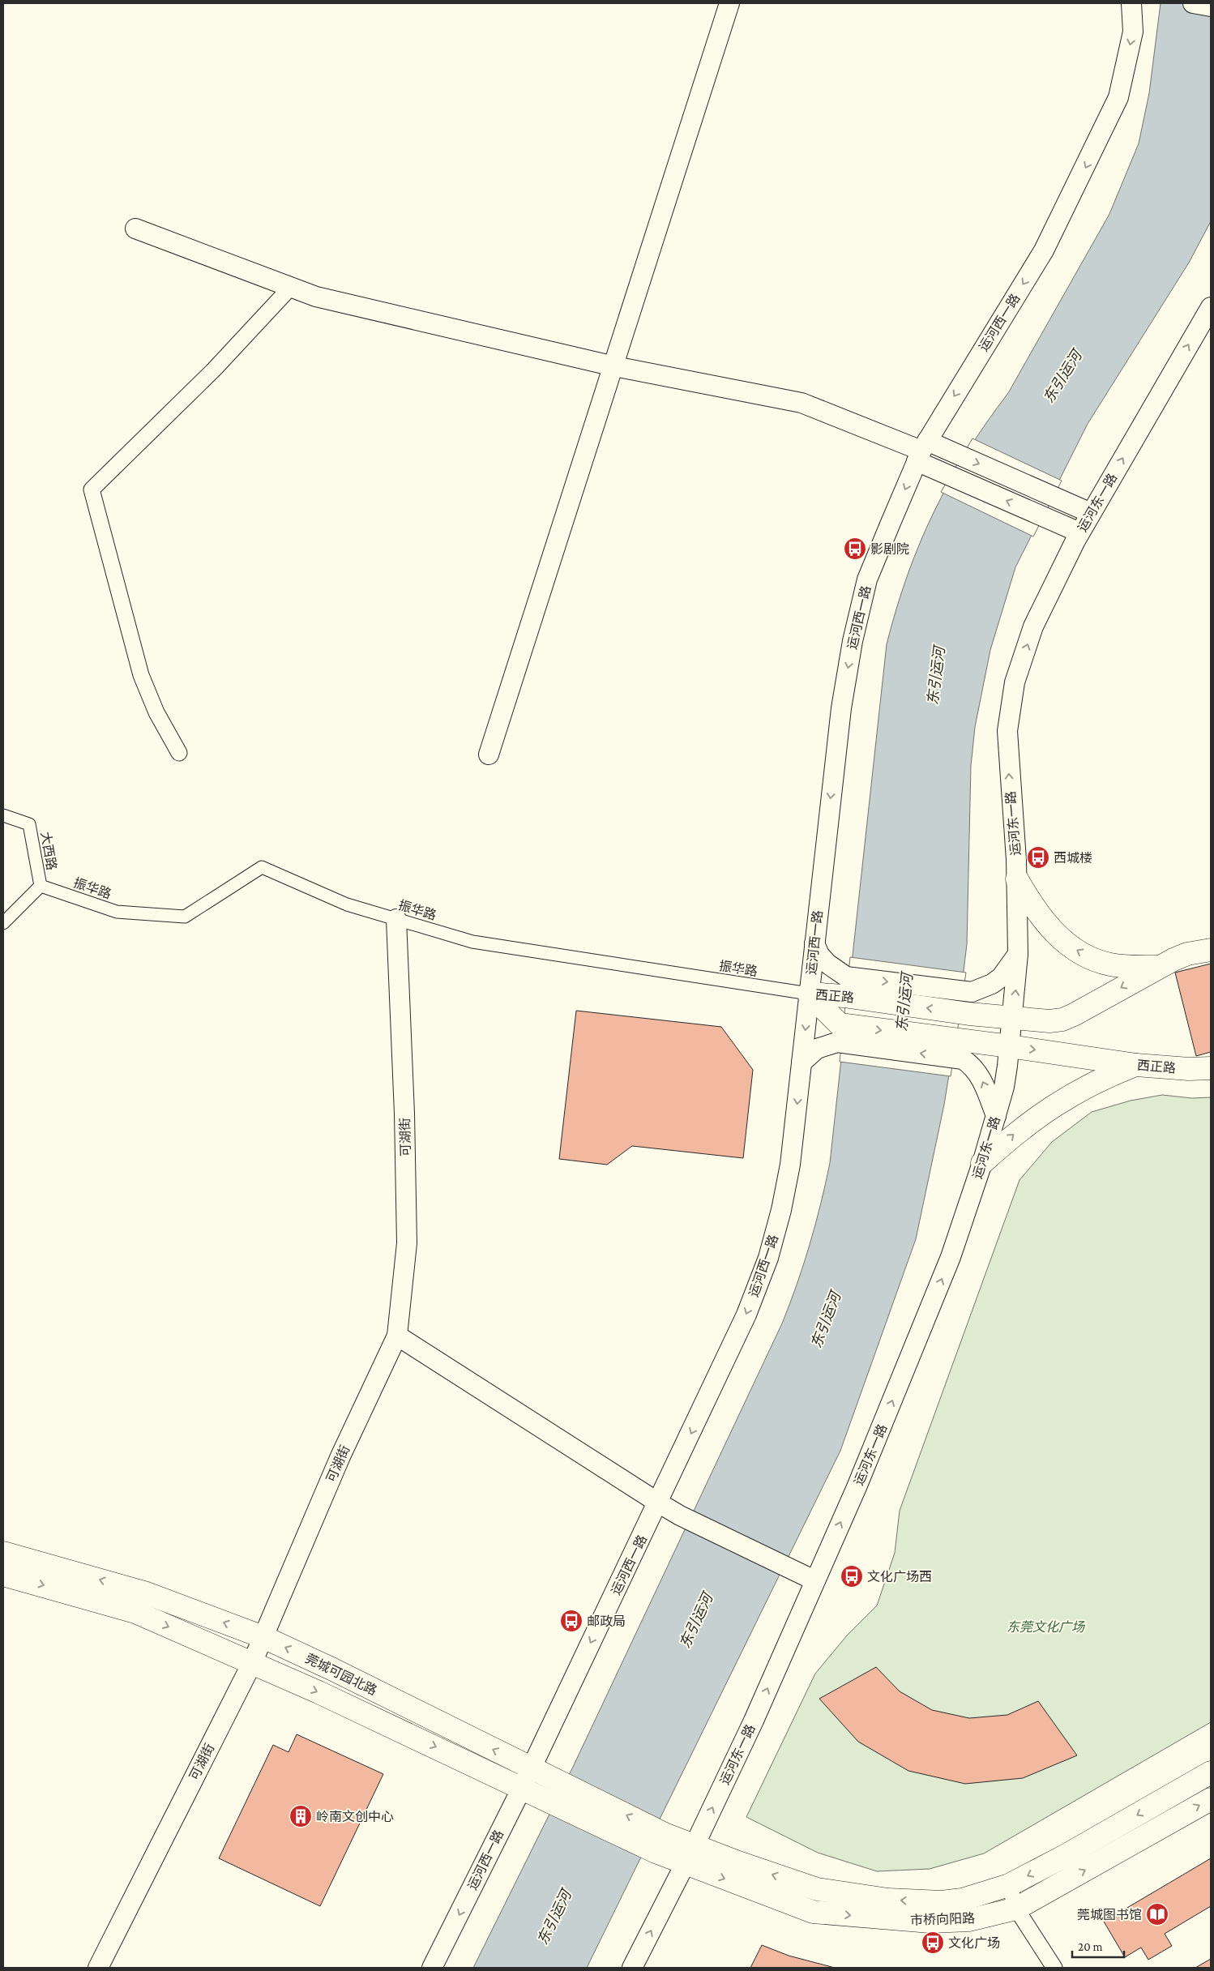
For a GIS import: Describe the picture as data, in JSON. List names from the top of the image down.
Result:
{
  "streets": {
    "main road": ["西正路", "莞城可园北路", "市桥向阳路"],
    "street": [
      "运河西一路",
      "运河东一路",
      "大西路",
      "振华路",
      "可湖街"
    ]
  },
  "crossings": [
    ["运河西一路", "振华路"],
    ["运河西一路", "西正路"],
    ["运河西一路", "莞城可园北路"],
    ["运河东一路", "西正路"],
    ["运河东一路", "市桥向阳路"],
    ["大西路", "振华路"],
    ["振华路", "西正路"],
    ["振华路", "可湖街"],
    ["可湖街", "莞城可园北路"],
    ["莞城可园北路", "市桥向阳路"]
  ],
  "one_way": ["运河西一路", "运河东一路"],
  "water": ["东引运河"],
  "parks": ["东莞文化广场"],
  "places": {
    "bus stop": [
      "影剧院",
      "西城楼",
      "文化广场西",
      "邮政局",
      "文化广场"
    ],
    "building": ["岭南文创中心"],
    "library": ["莞城图书馆"]
  },
  "scale_bar": "20 m"
}
